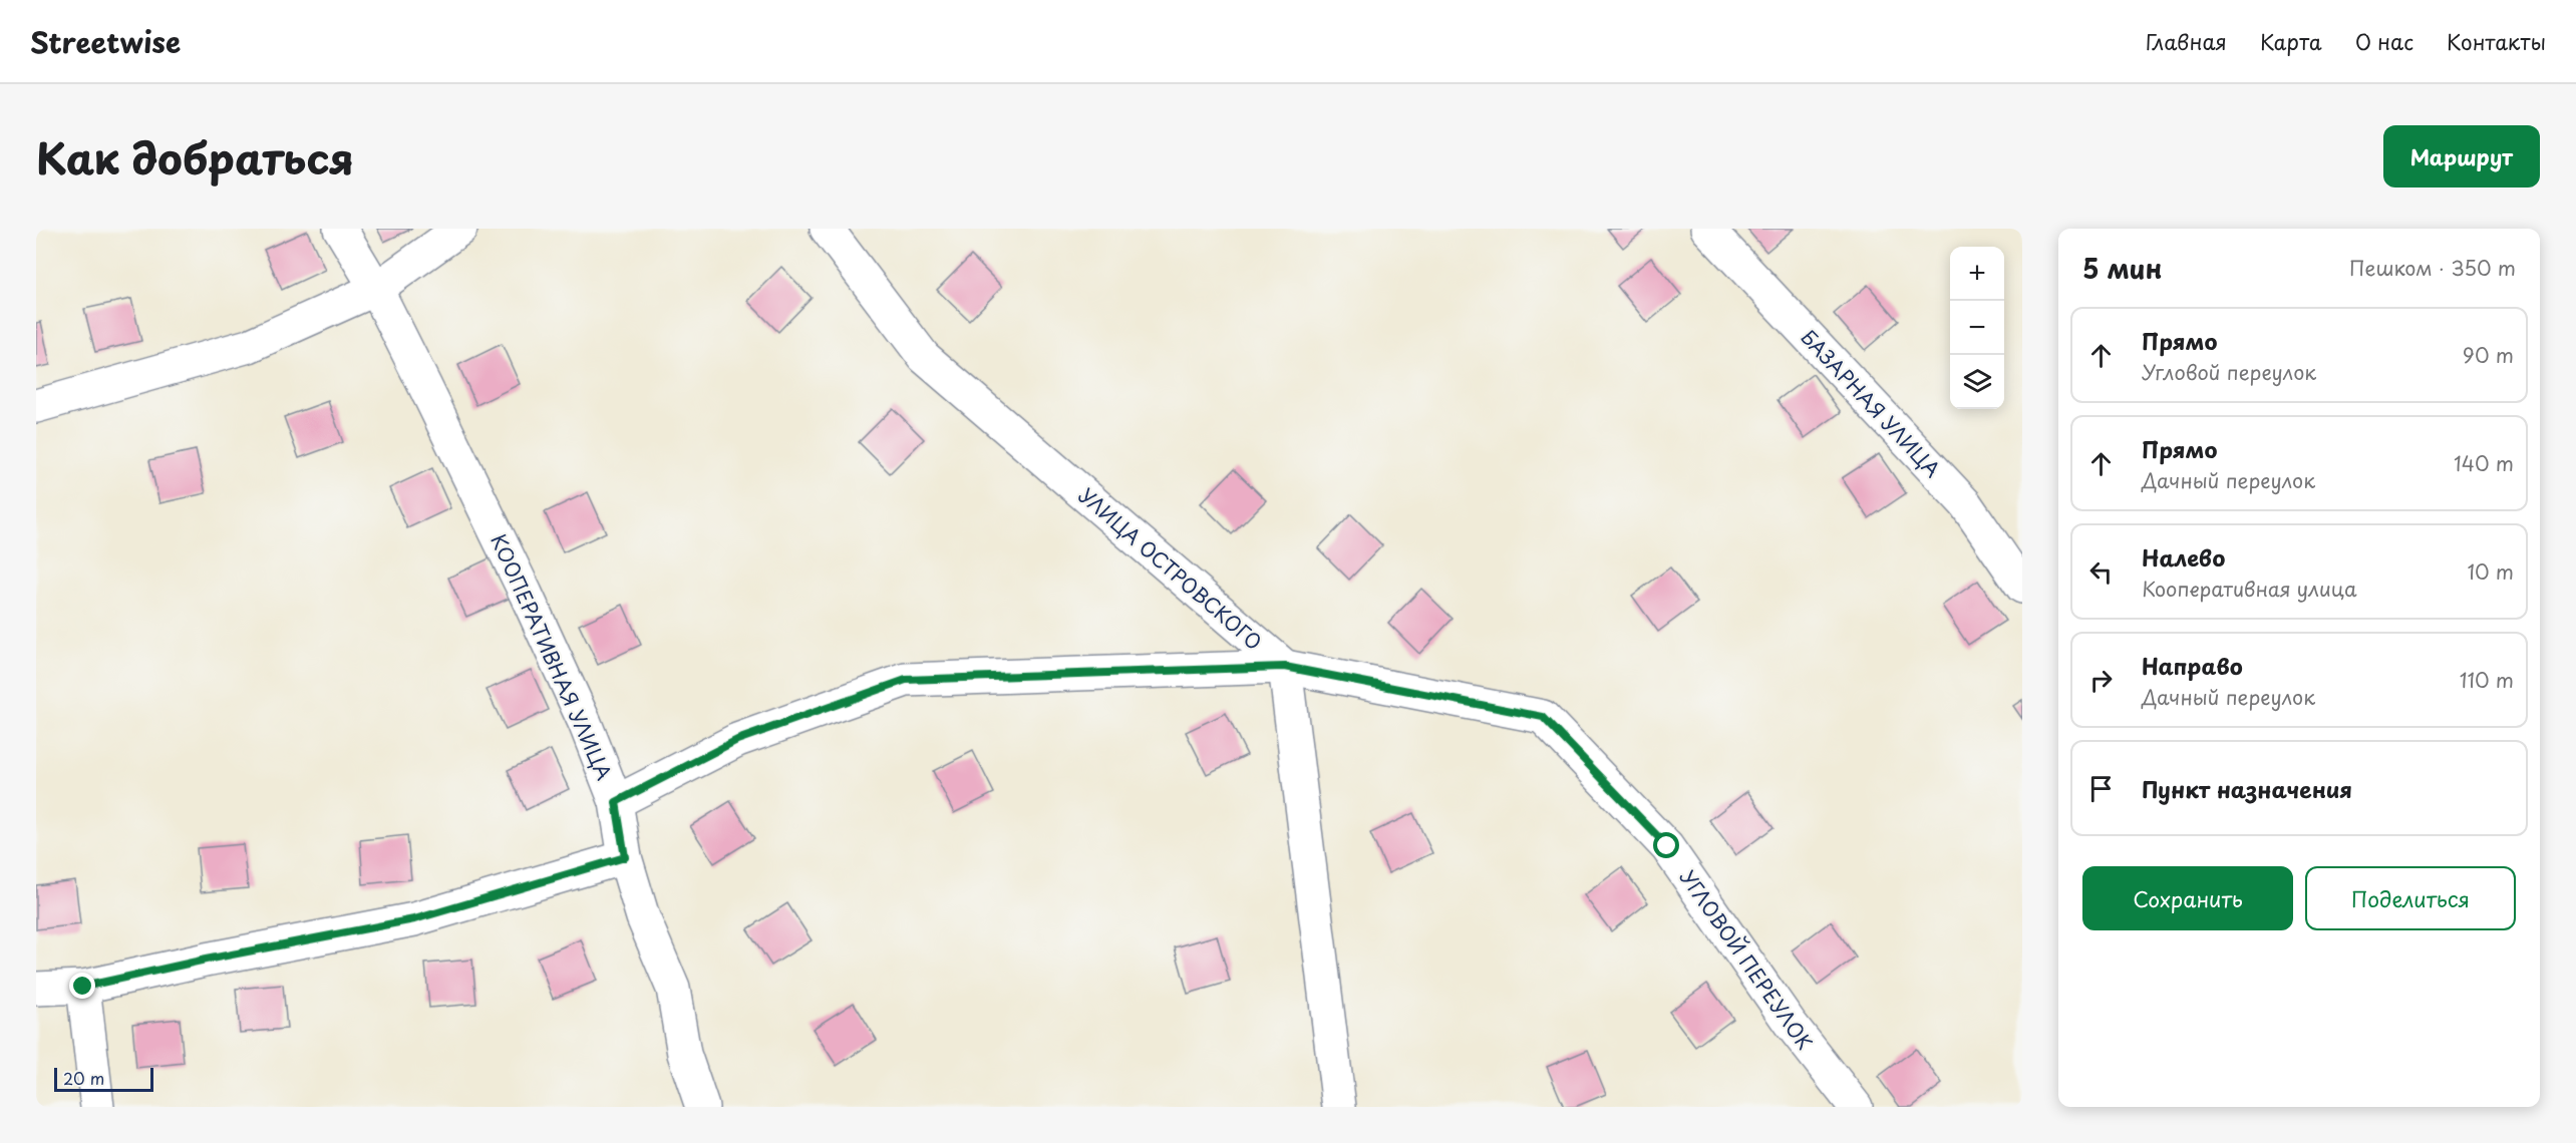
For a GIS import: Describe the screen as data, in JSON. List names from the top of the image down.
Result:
{
  "streets": {
    "street": [
      "БАЗАРНАЯ УЛИЦА",
      "УЛИЦА ОСТРОВСКОГО",
      "КООПЕРАТИВНАЯ УЛИЦА",
      "УГЛОВОЙ ПЕРЕУЛОК"
    ]
  },
  "crossings": [
    ["УЛИЦА ОСТРОВСКОГО", "УГЛОВОЙ ПЕРЕУЛОК"],
    ["КООПЕРАТИВНАЯ УЛИЦА", "УГЛОВОЙ ПЕРЕУЛОК"]
  ],
  "scale_bar": "20 m",
  "page": {
    "header": "Streetwise",
    "nav": [
      "Главная",
      "Карта",
      "О нас",
      "Контакты"
    ],
    "title": "Как добраться",
    "buttons": [
      "Маршрут",
      ["Сохранить", "Поделиться"]
    ],
    "heading": ["5 мин", "Пешком · 350 m"],
    "map_buttons": ["+", "−"],
    "list": [
      ["Прямо", "Угловой переулок", "90 m"],
      ["Прямо", "Дачный переулок", "140 m"],
      ["Налево", "Кооперативная улица", "10 m"],
      ["Направо", "Дачный переулок", "110 m"],
      "Пункт назначения"
    ],
    "scale": "20 m"
  }
}
